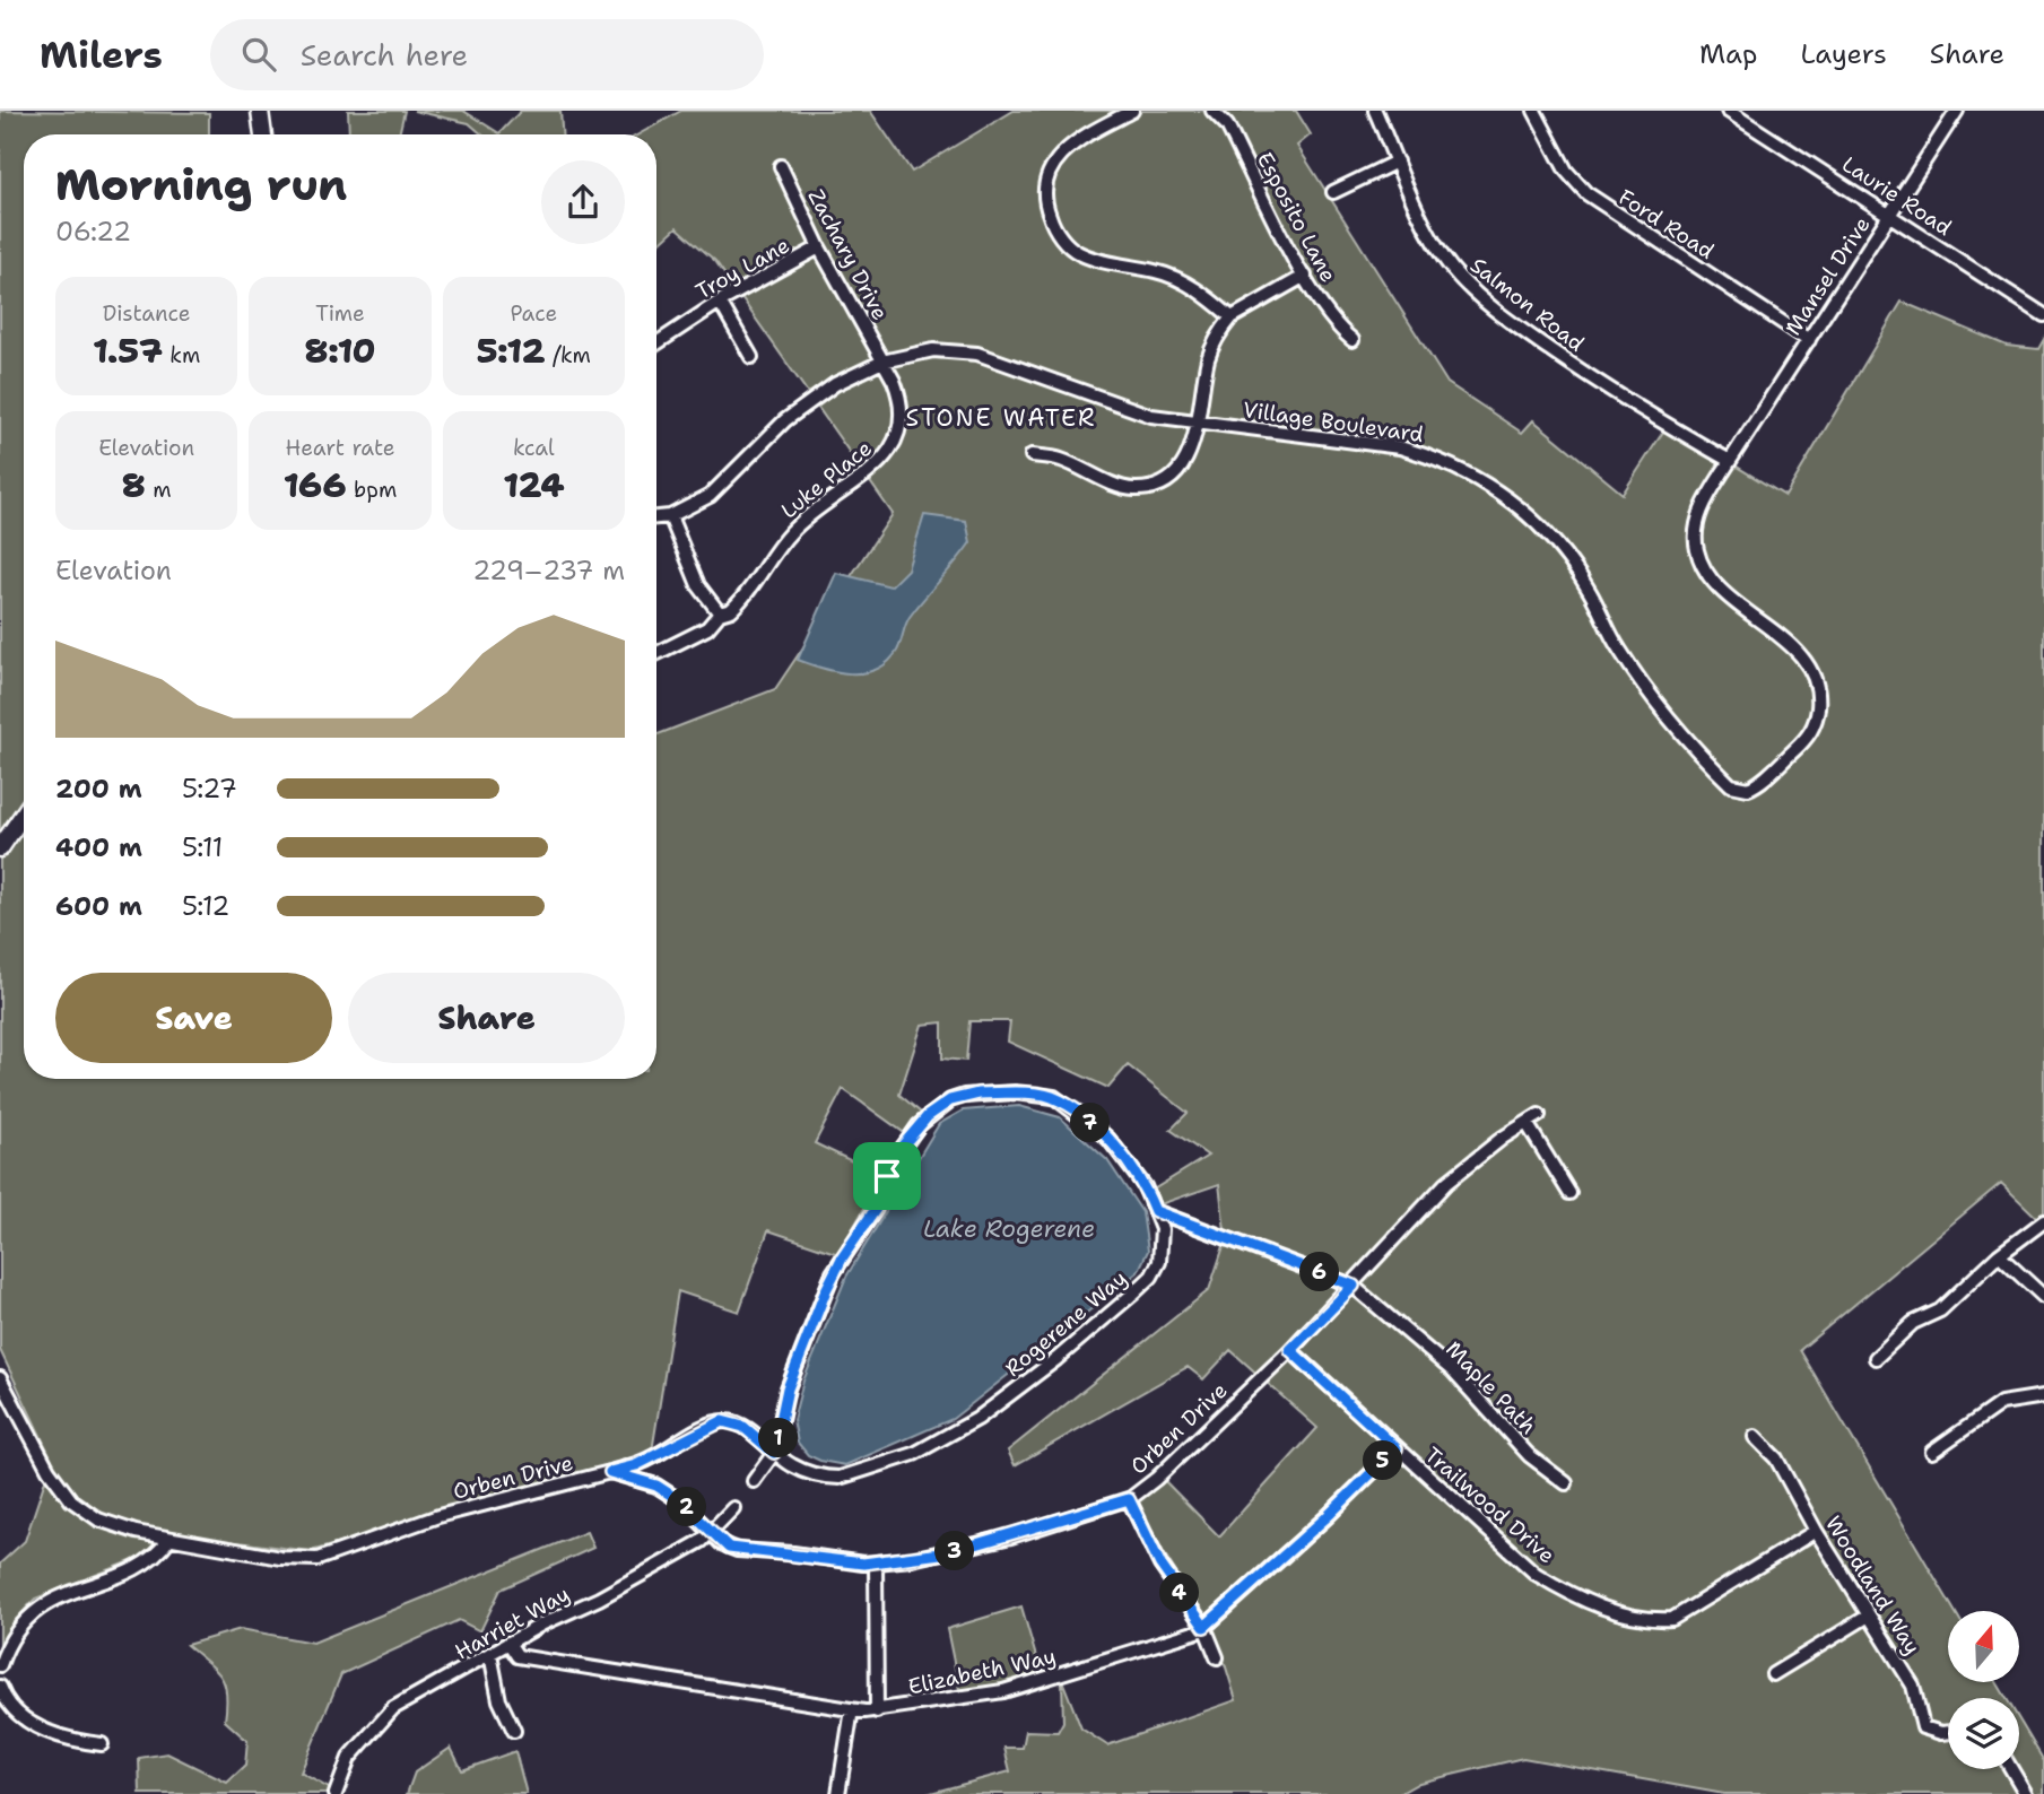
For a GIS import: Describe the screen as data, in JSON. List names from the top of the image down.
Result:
{
  "streets": {
    "street": [
      "Laurie Road",
      "Esposito Lane",
      "Ford Road",
      "Zachary Drive",
      "Troy Lane",
      "Mansel Drive",
      "Salmon Road",
      "Village Boulevard",
      "Luke Place",
      "Rogerene Way",
      "Maple Path",
      "Orben Drive",
      "Trailwood Drive",
      "Woodland Way",
      "Harriet Way",
      "Elizabeth Way"
    ]
  },
  "crossings": [
    ["Laurie Road", "Mansel Drive"],
    ["Ford Road", "Mansel Drive"],
    ["Zachary Drive", "Troy Lane"],
    ["Zachary Drive", "Village Boulevard"],
    ["Zachary Drive", "Luke Place"],
    ["Mansel Drive", "Salmon Road"],
    ["Mansel Drive", "Village Boulevard"],
    ["Salmon Road", "Village Boulevard"],
    ["Village Boulevard", "Luke Place"],
    ["Rogerene Way", "Orben Drive"],
    ["Maple Path", "Orben Drive"],
    ["Orben Drive", "Trailwood Drive"],
    ["Orben Drive", "Harriet Way"],
    ["Trailwood Drive", "Woodland Way"],
    ["Trailwood Drive", "Elizabeth Way"],
    ["Harriet Way", "Elizabeth Way"]
  ],
  "districts": ["STONE WATER"],
  "water": ["Lake Rogerene"],
  "north": "top",
  "page": {
    "header": "Milers",
    "search": "Search here",
    "nav": ["Map", "Layers", "Share"],
    "heading": ["Morning run", "06:22"],
    "stats": [
      ["Distance", "1.57 km"],
      ["Time", "8:10"],
      ["Pace", "5:12 /km"],
      ["Elevation", "8 m"],
      ["Heart rate", "166 bpm"],
      ["kcal", "124"]
    ],
    "chart": ["Elevation", "229–237 m"],
    "list": [
      {
        "name": "200 m",
        "note": "5:27"
      },
      {
        "name": "400 m",
        "note": "5:11"
      },
      {
        "name": "600 m",
        "note": "5:12"
      }
    ],
    "buttons": ["Save", "Share"],
    "pins": [
      "7",
      "6",
      "1",
      "5",
      "2",
      "3",
      "4"
    ]
  }
}
